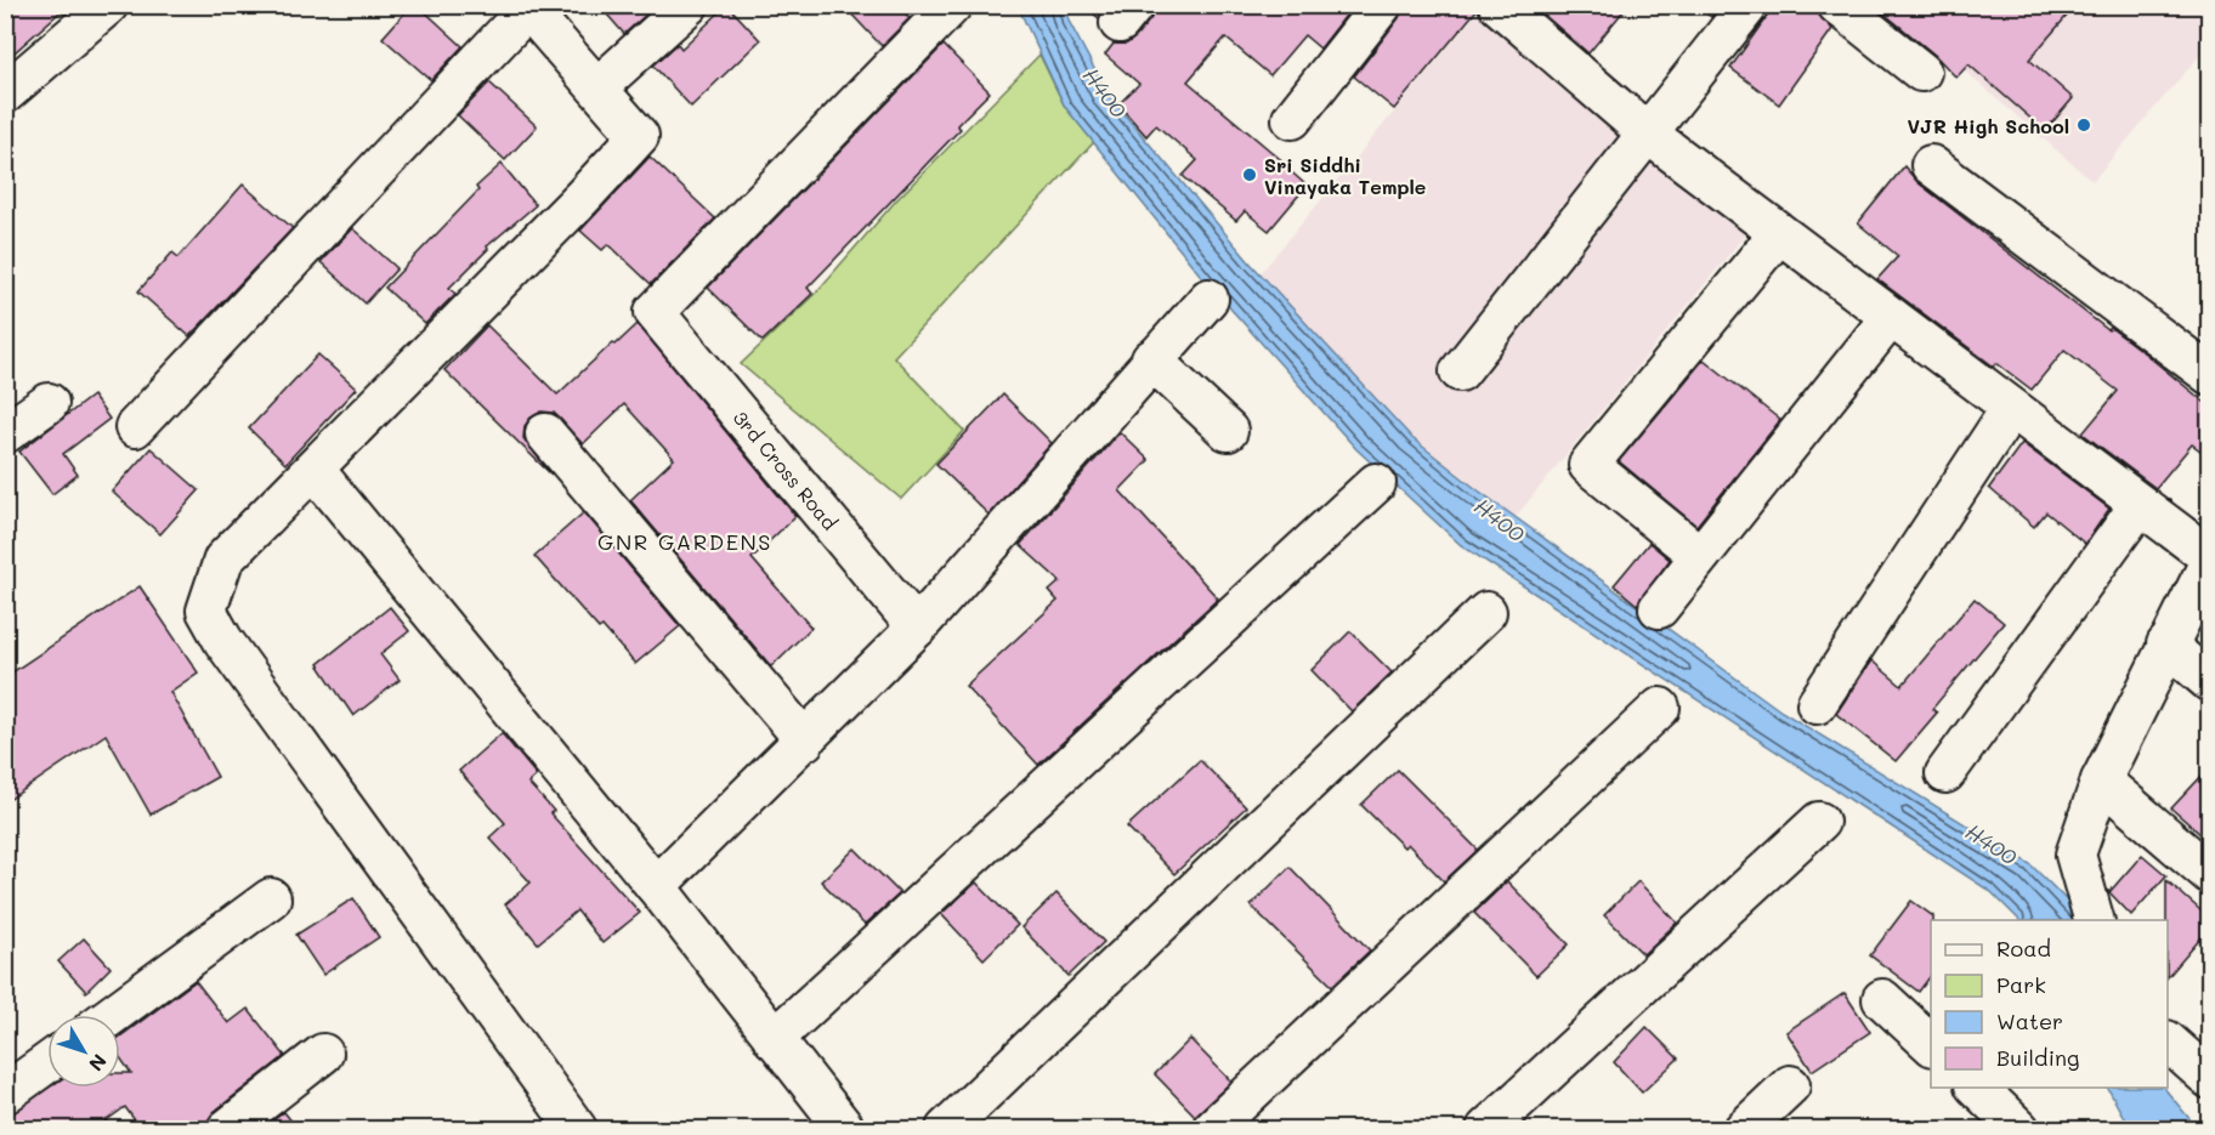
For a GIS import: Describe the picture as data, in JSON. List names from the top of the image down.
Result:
{
  "streets": {
    "street": ["3rd Cross Road"]
  },
  "districts": ["GNR GARDENS"],
  "water": ["H400"],
  "places": ["VJR High School", "Sri Siddhi Vinayaka Temple"],
  "legend": [
    "Road",
    "Park",
    "Water",
    "Building"
  ],
  "north": "bottom right"
}
